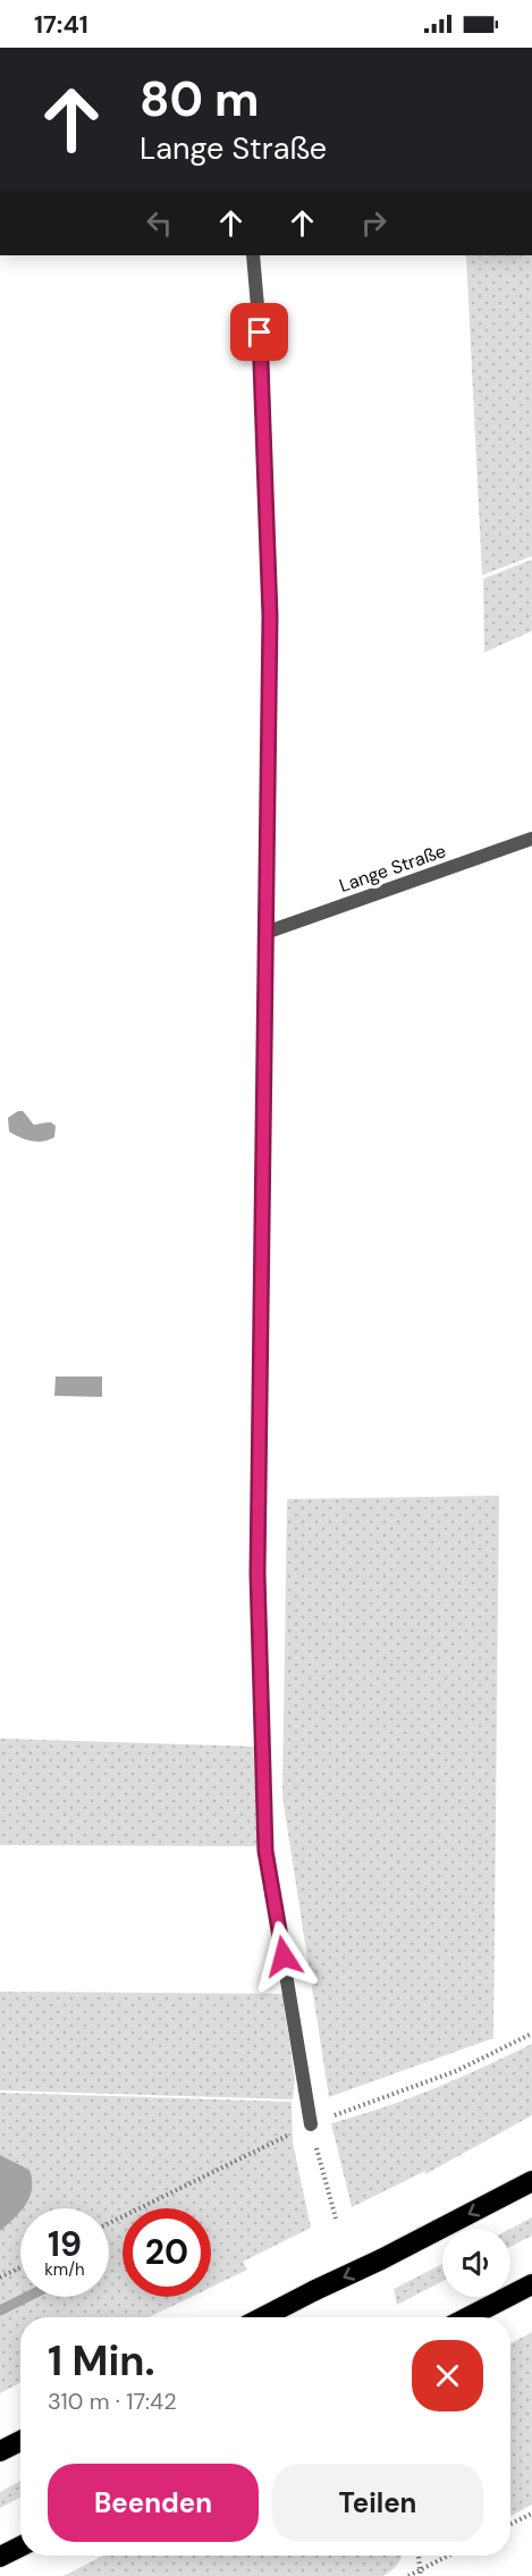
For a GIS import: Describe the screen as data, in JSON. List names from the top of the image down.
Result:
{
  "streets": {
    "street": ["Lange Straße"]
  },
  "page": {
    "status": "17:41",
    "turn": ["80 m", "Lange Straße"],
    "speed": "19 km/h",
    "limit": "20",
    "heading": ["1 Min.", "310 m · 17:42"],
    "buttons": ["Beenden", "Teilen"]
  }
}
